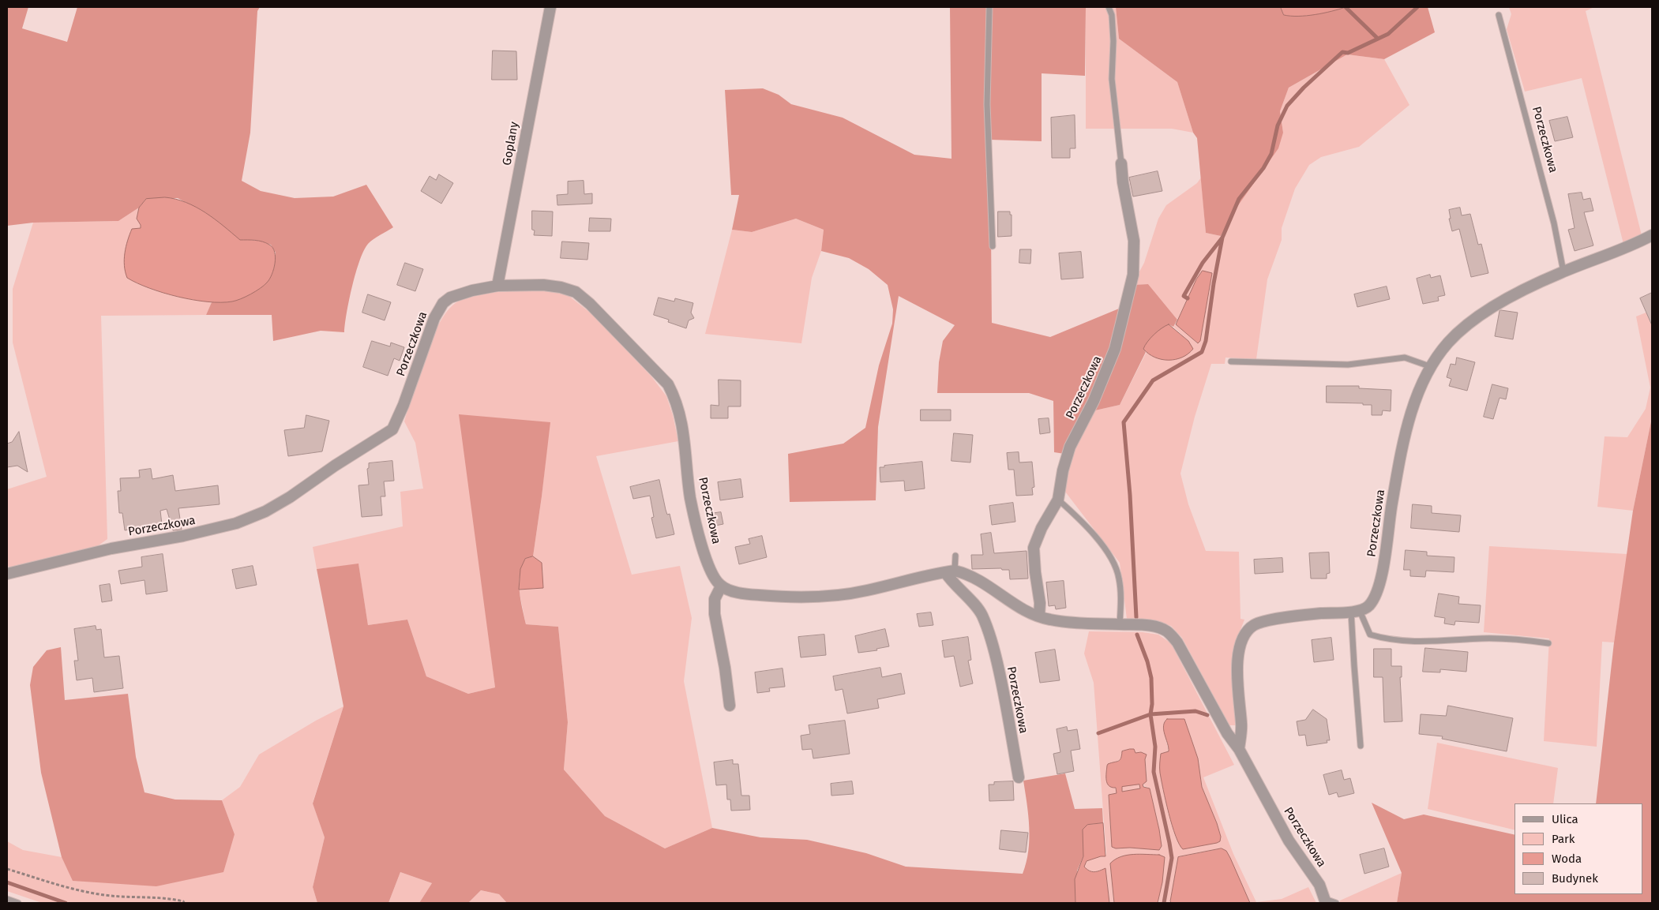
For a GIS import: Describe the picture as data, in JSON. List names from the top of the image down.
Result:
{
  "streets": {
    "street": ["Porzeczkowa", "Goplany"]
  },
  "crossings": [
    ["Porzeczkowa", "Goplany"]
  ],
  "legend": [
    "Ulica",
    "Park",
    "Woda",
    "Budynek"
  ]
}
